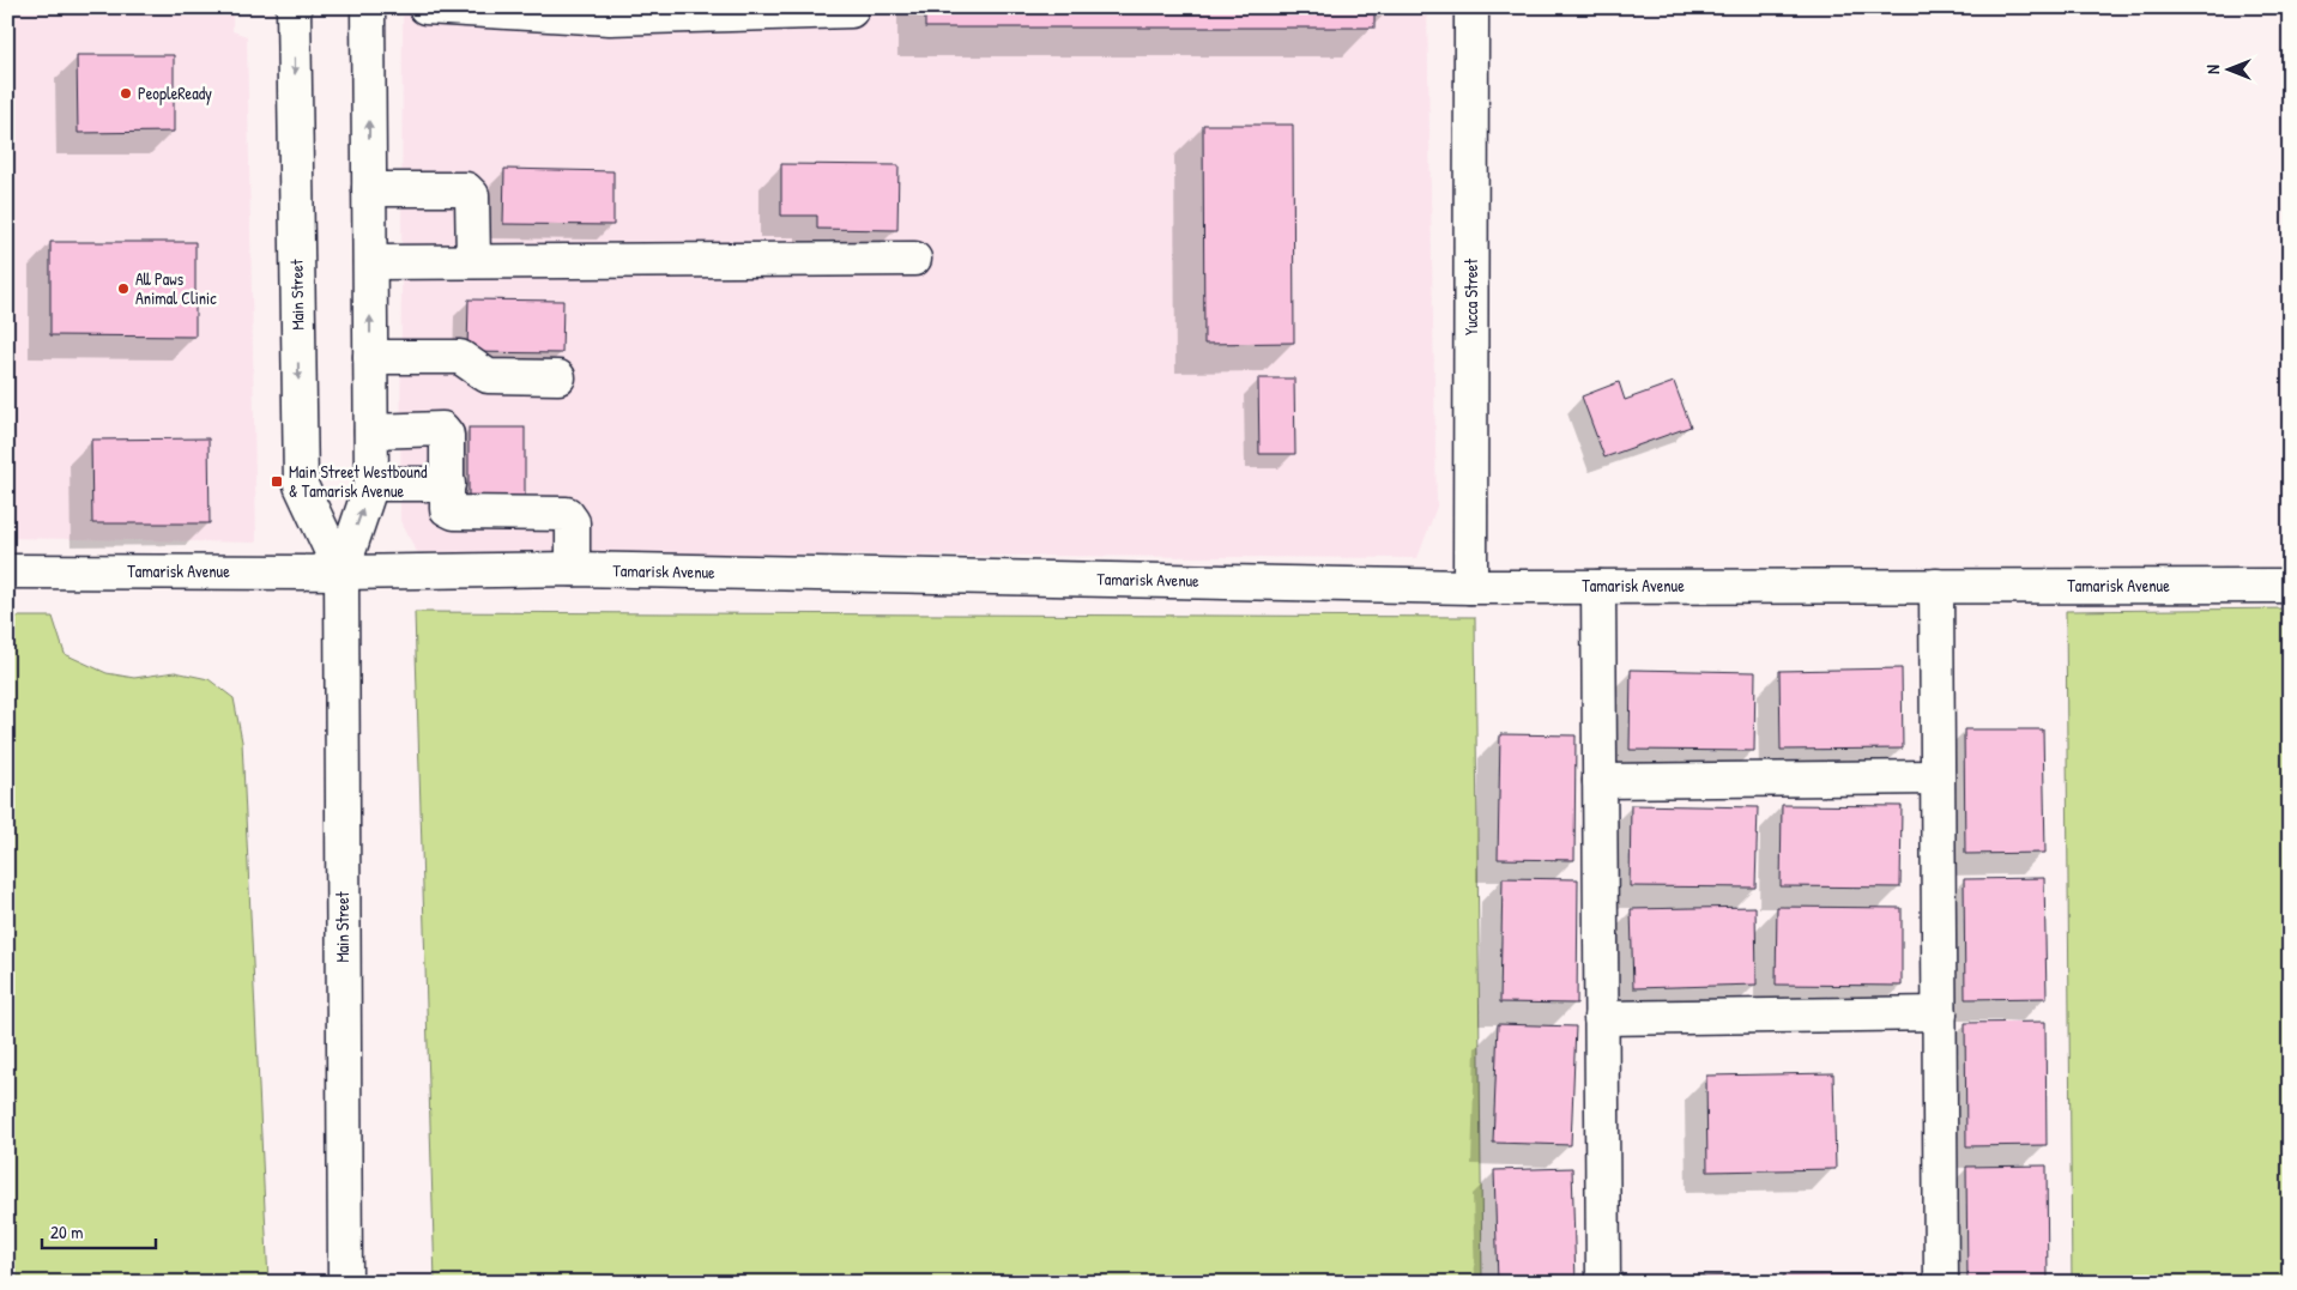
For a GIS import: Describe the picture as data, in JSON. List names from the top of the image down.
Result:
{
  "streets": {
    "street": ["Main Street", "Yucca Street", "Tamarisk Avenue"]
  },
  "crossings": [
    ["Main Street", "Tamarisk Avenue"],
    ["Yucca Street", "Tamarisk Avenue"]
  ],
  "places": {
    "other": ["PeopleReady", "All Paws Animal Clinic"],
    "transit": ["Main Street Westbound & Tamarisk Avenue"]
  },
  "scale_bar": "20 m",
  "north": "left"
}
